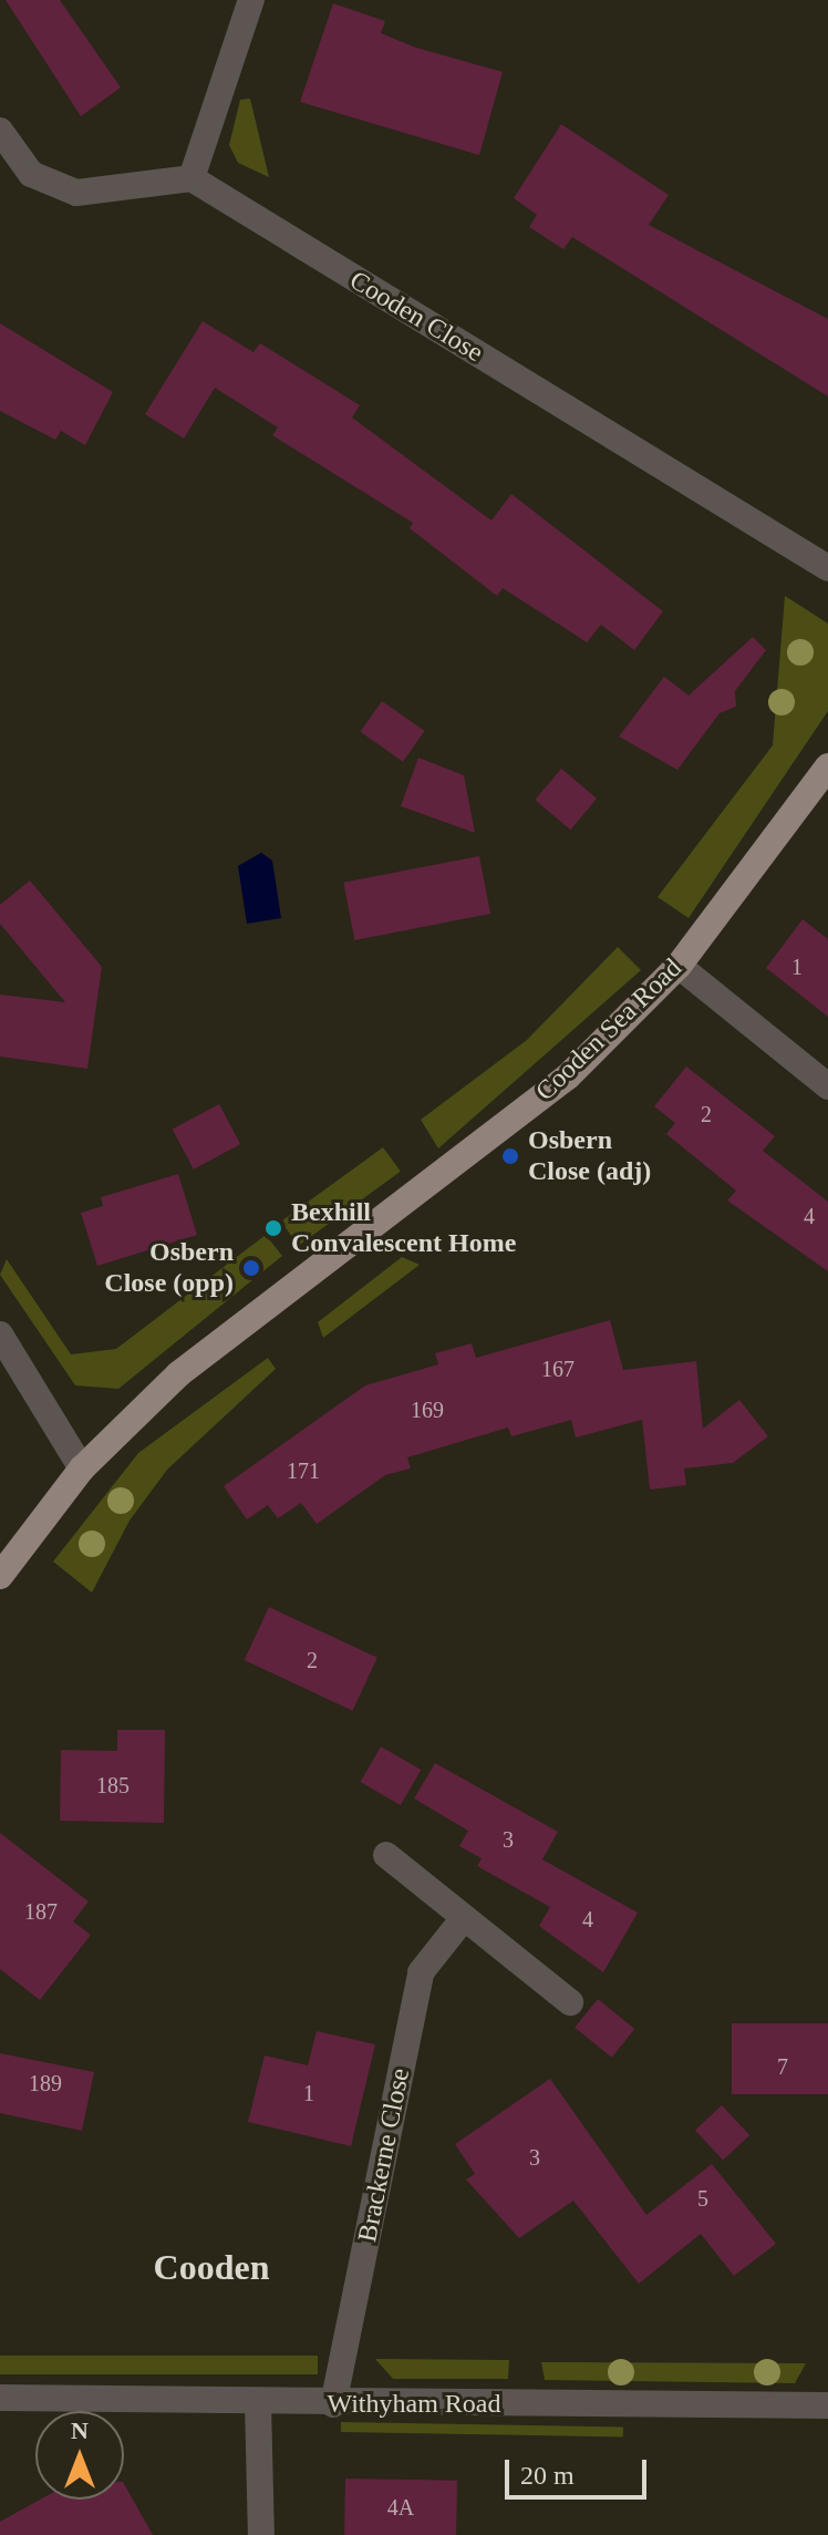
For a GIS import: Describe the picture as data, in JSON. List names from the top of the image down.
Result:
{
  "streets": {
    "main road": ["Cooden Sea Road"],
    "street": ["Cooden Close", "Brackerne Close", "Withyham Road"]
  },
  "crossings": [
    ["Brackerne Close", "Withyham Road"]
  ],
  "districts": ["Cooden"],
  "places": ["Osbern Close (adj)", "Bexhill Convalescent Home", "Osbern Close (opp)"],
  "house_numbers": [
    "1",
    "2",
    "4",
    "167",
    "169",
    "171",
    "2",
    "185",
    "3",
    "187",
    "4",
    "7",
    "189",
    "1",
    "3",
    "5",
    "4A"
  ],
  "scale_bar": "20 m",
  "north": "top"
}
